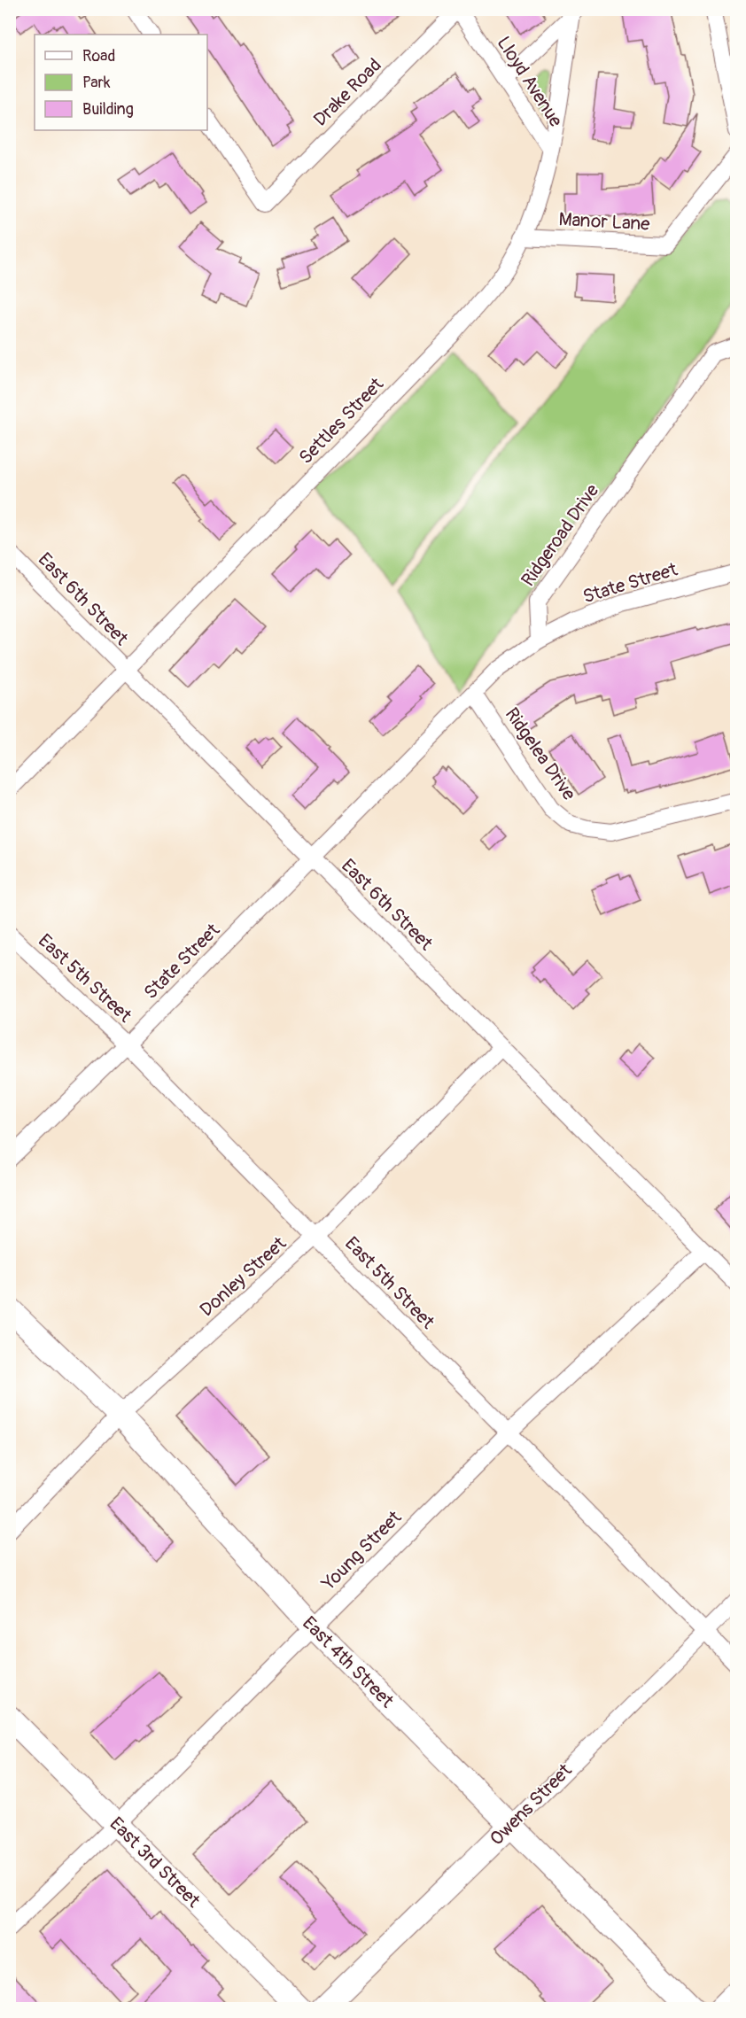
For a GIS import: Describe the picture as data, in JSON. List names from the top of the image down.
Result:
{
  "streets": {
    "main road": ["East 4th Street", "Owens Street", "East 3rd Street"],
    "street": [
      "Lloyd Avenue",
      "Drake Road",
      "Manor Lane",
      "Settles Street",
      "Ridgeroad Drive",
      "State Street",
      "East 6th Street",
      "Ridgelea Drive",
      "East 5th Street",
      "Donley Street",
      "Young Street"
    ]
  },
  "crossings": [
    ["Lloyd Avenue", "Drake Road"],
    ["Lloyd Avenue", "Settles Street"],
    ["Manor Lane", "Settles Street"],
    ["Settles Street", "East 6th Street"],
    ["Ridgeroad Drive", "State Street"],
    ["State Street", "East 6th Street"],
    ["State Street", "East 5th Street"],
    ["East 6th Street", "Donley Street"],
    ["East 6th Street", "Young Street"],
    ["East 5th Street", "Donley Street"],
    ["East 5th Street", "Young Street"],
    ["East 5th Street", "Owens Street"],
    ["Donley Street", "East 4th Street"],
    ["Young Street", "East 4th Street"],
    ["Young Street", "East 3rd Street"],
    ["East 4th Street", "Owens Street"]
  ],
  "legend": ["Road", "Park", "Building"]
}
